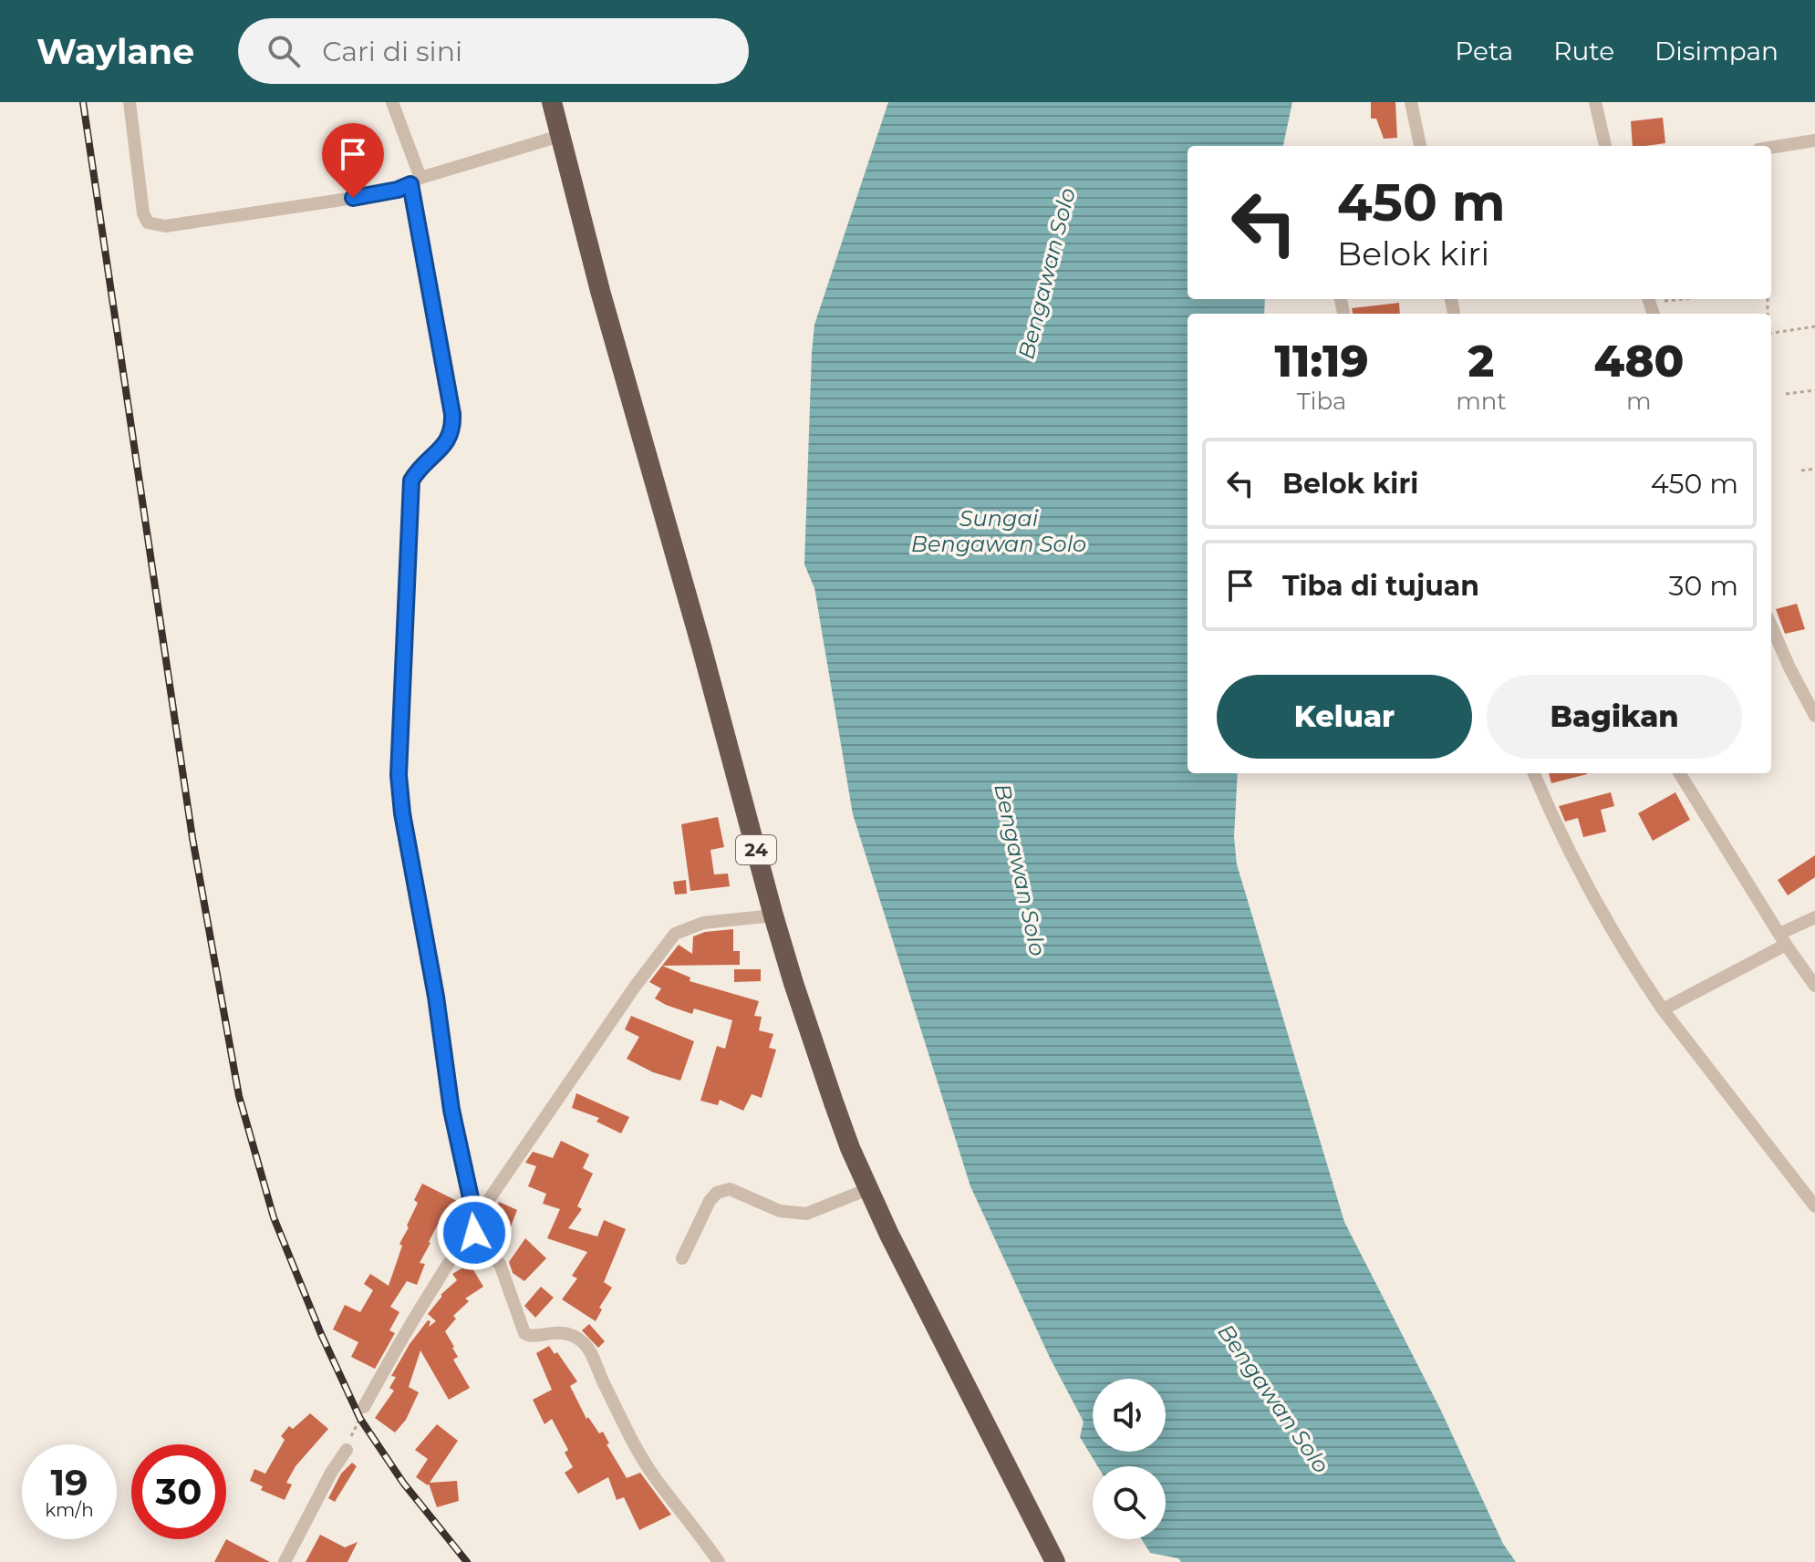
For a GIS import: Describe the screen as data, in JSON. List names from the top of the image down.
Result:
{
  "streets": {
    "highway": ["24"]
  },
  "water": ["Bengawan Solo", "Sungai Bengawan Solo"],
  "page": {
    "header": "Waylane",
    "search": "Cari di sini",
    "nav": ["Peta", "Rute", "Disimpan"],
    "turn": ["450 m", "Belok kiri"],
    "eta": [
      "11:19",
      "Tiba",
      "2",
      "mnt",
      "480",
      "m"
    ],
    "list": [
      {
        "name": "Belok kiri",
        "value": "450 m"
      },
      {
        "name": "Tiba di tujuan",
        "value": "30 m"
      }
    ],
    "buttons": ["Keluar", "Bagikan"],
    "speed": "19 km/h",
    "limit": "30"
  }
}
